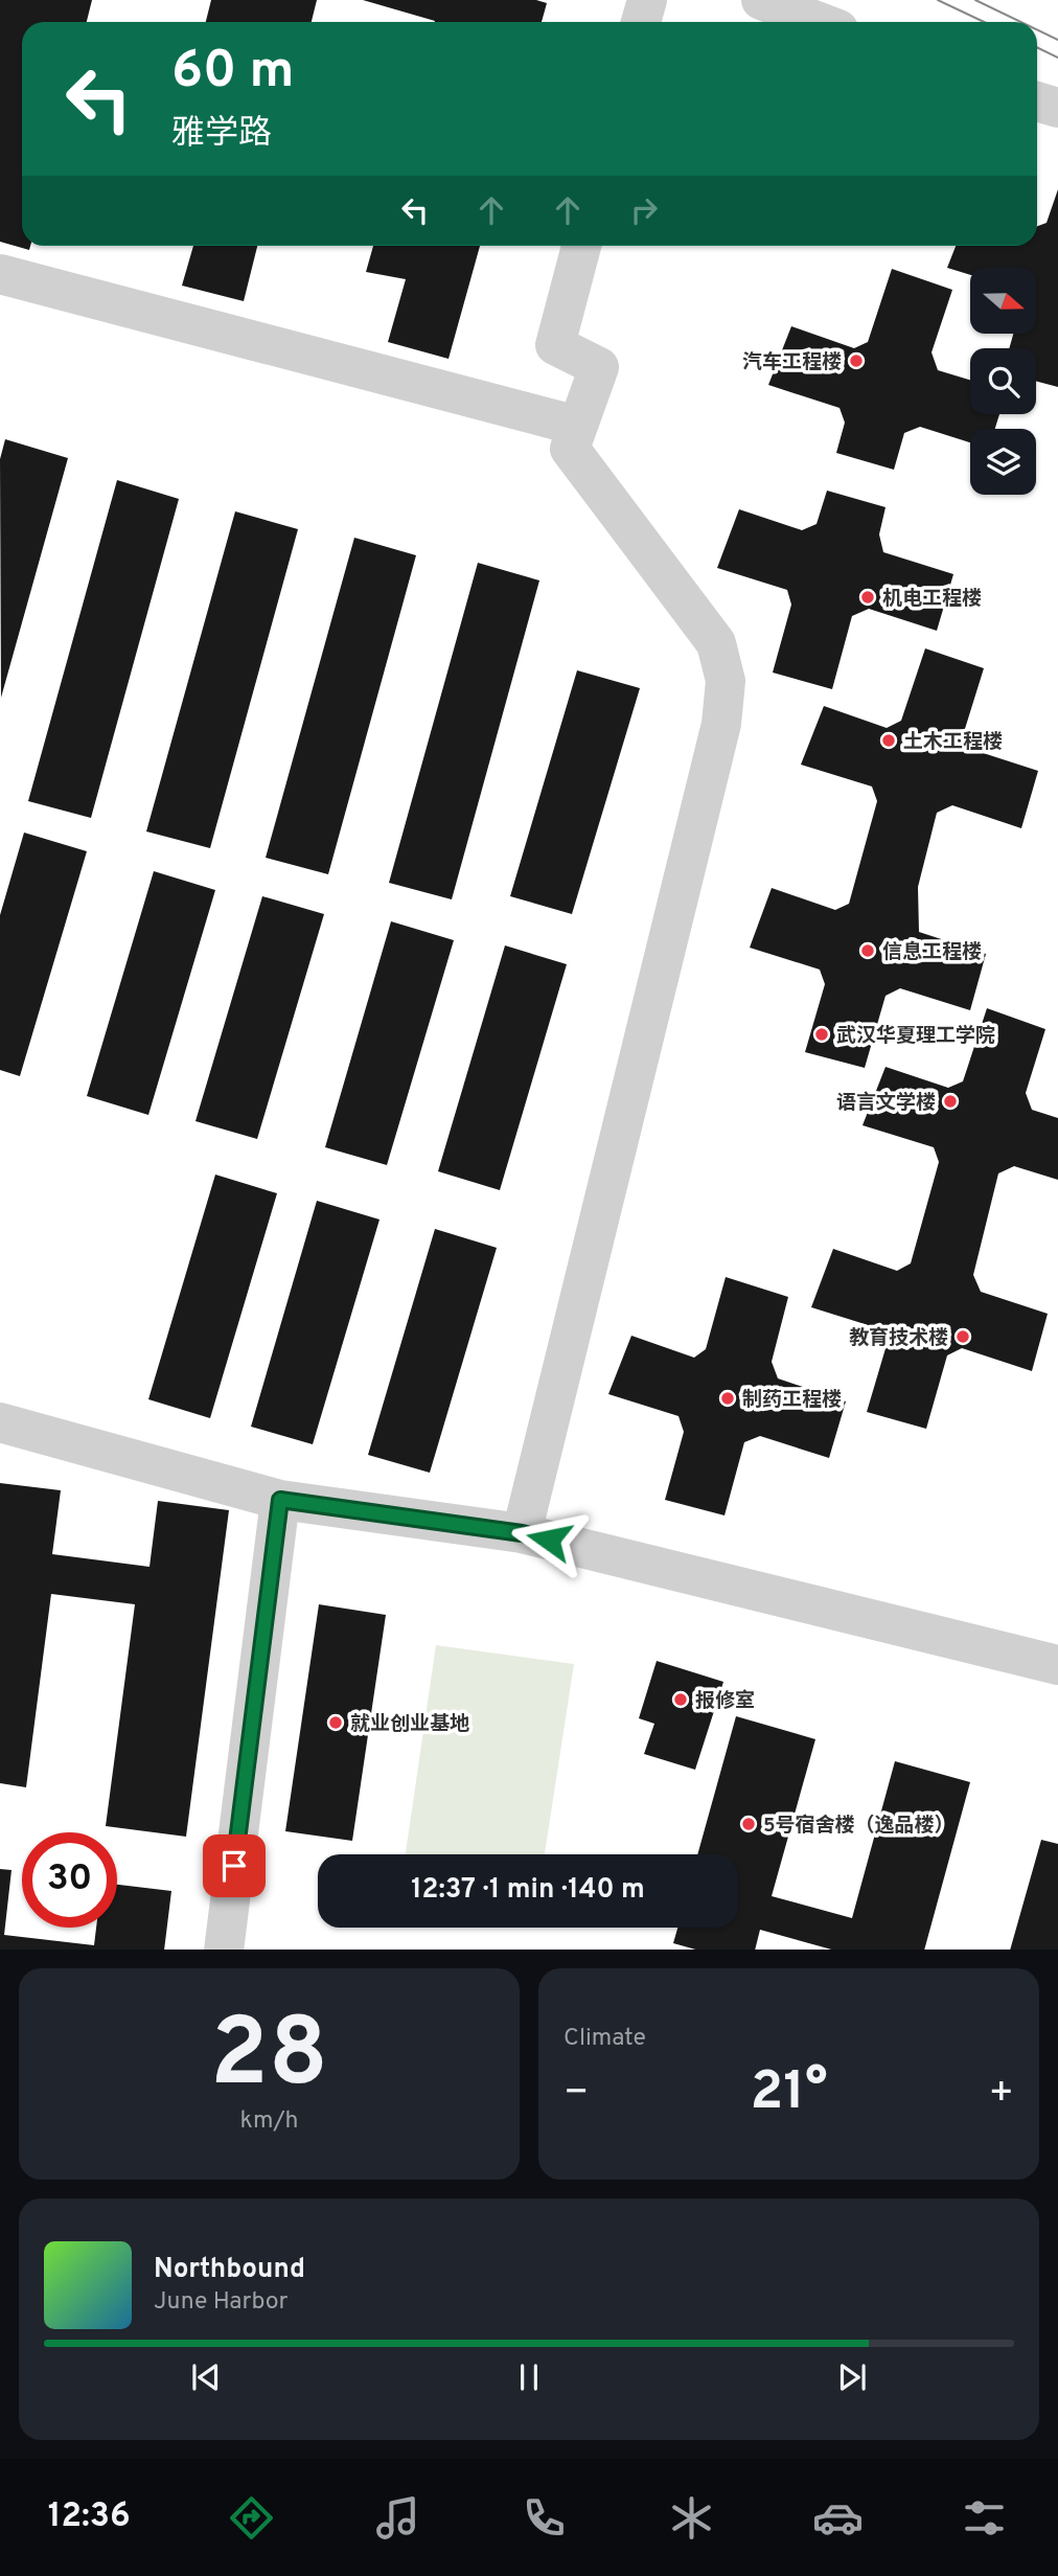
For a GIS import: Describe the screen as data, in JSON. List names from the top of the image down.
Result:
{
  "places": [
    "汽车工程楼",
    "机电工程楼",
    "土木工程楼",
    "信息工程楼",
    "武汉华夏理工学院",
    "语言文学楼",
    "教育技术楼",
    "制药工程楼",
    "报修室",
    "就业创业基地",
    "5号宿舍楼（逸品楼）"
  ],
  "north": "right",
  "page": {
    "turn": ["60 m", "雅学路"],
    "limit": "30",
    "trip": "12:37 · 1 min · 140 m",
    "tile": [
      ["28", "km/h"],
      "Climate"
    ],
    "heat": ["−", "21°", "+"],
    "song": ["Northbound", "June Harbor"],
    "tabs": "12:36"
  }
}
